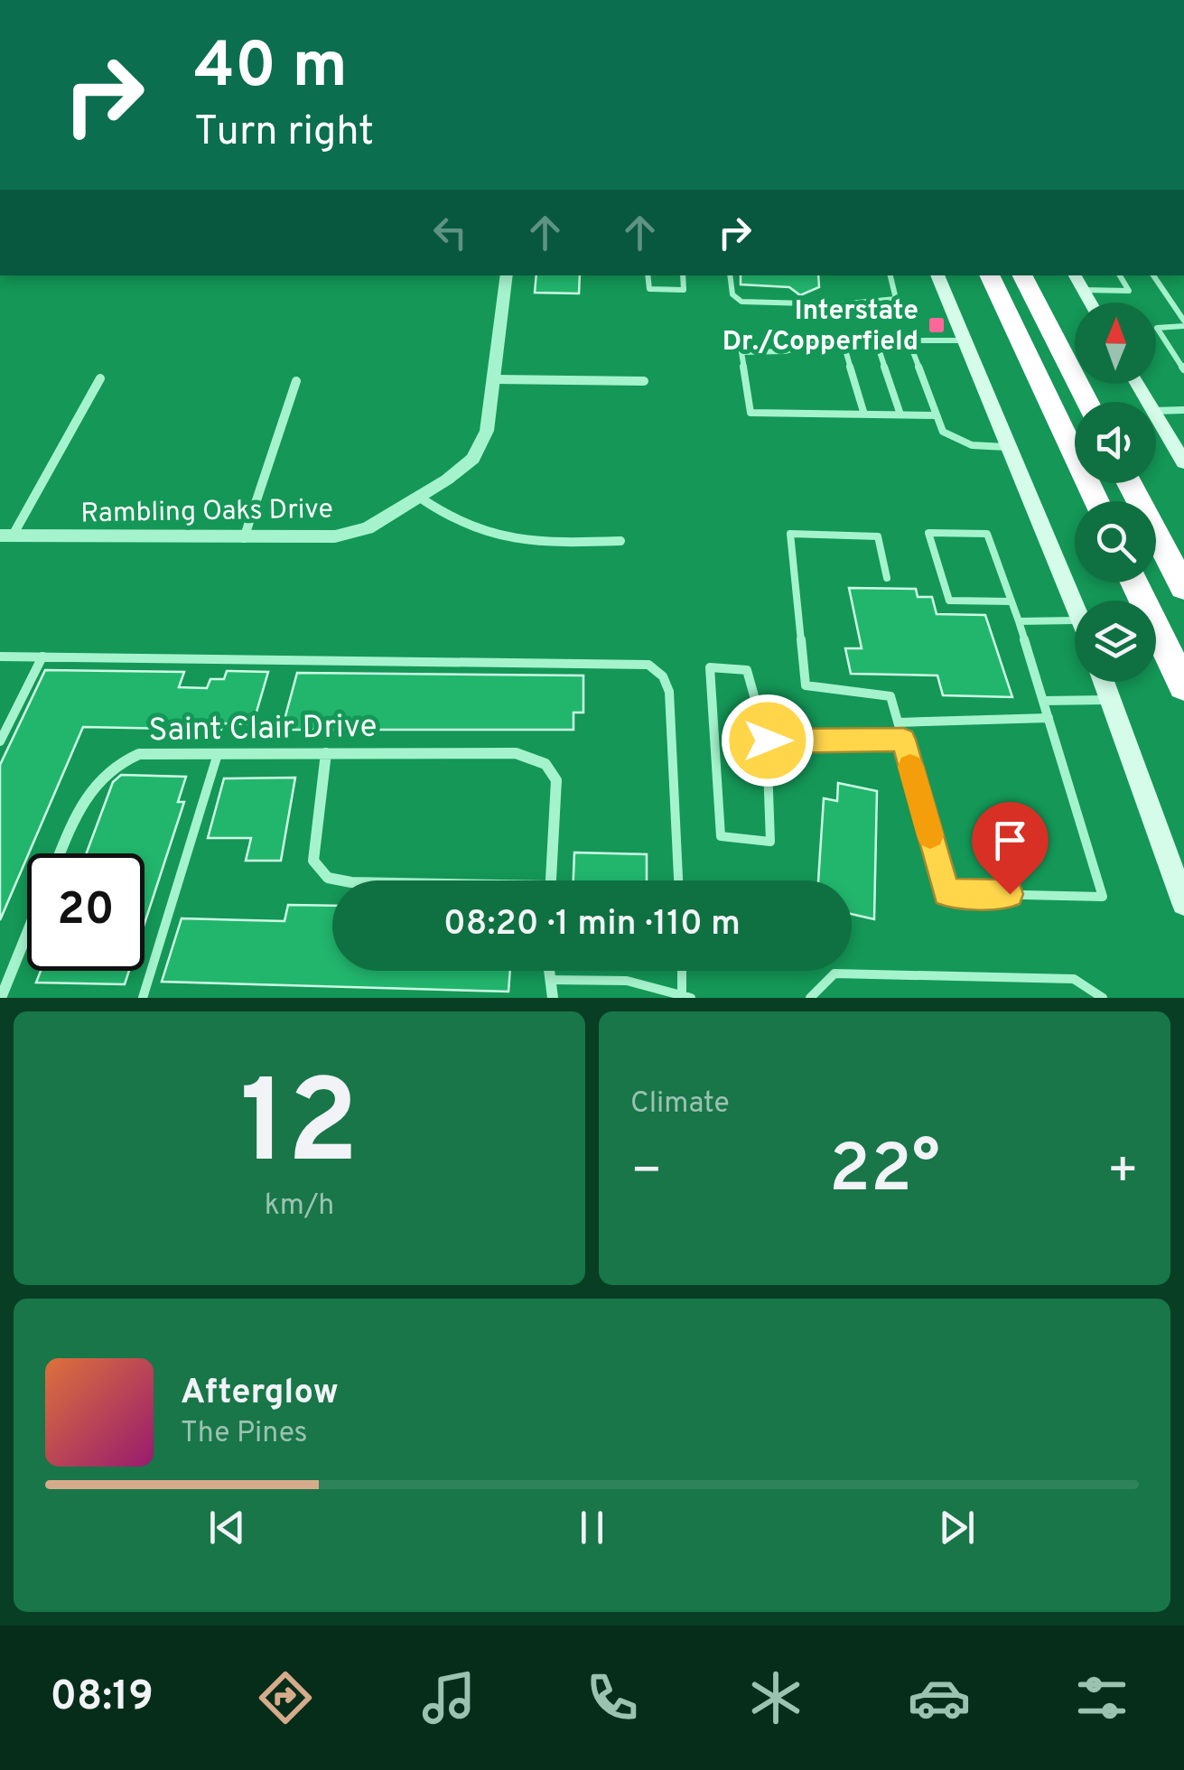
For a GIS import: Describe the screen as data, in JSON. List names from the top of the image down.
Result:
{
  "streets": {
    "street": ["Rambling Oaks Drive", "Saint Clair Drive"]
  },
  "places": {
    "transit": ["Interstate Dr./Copperfield"]
  },
  "north": "top",
  "page": {
    "turn": ["40 m", "Turn right"],
    "limit": "20",
    "trip": "08:20 · 1 min · 110 m",
    "tile": [
      ["12", "km/h"],
      "Climate"
    ],
    "heat": ["−", "22°", "+"],
    "song": ["Afterglow", "The Pines"],
    "tabs": "08:19"
  }
}
